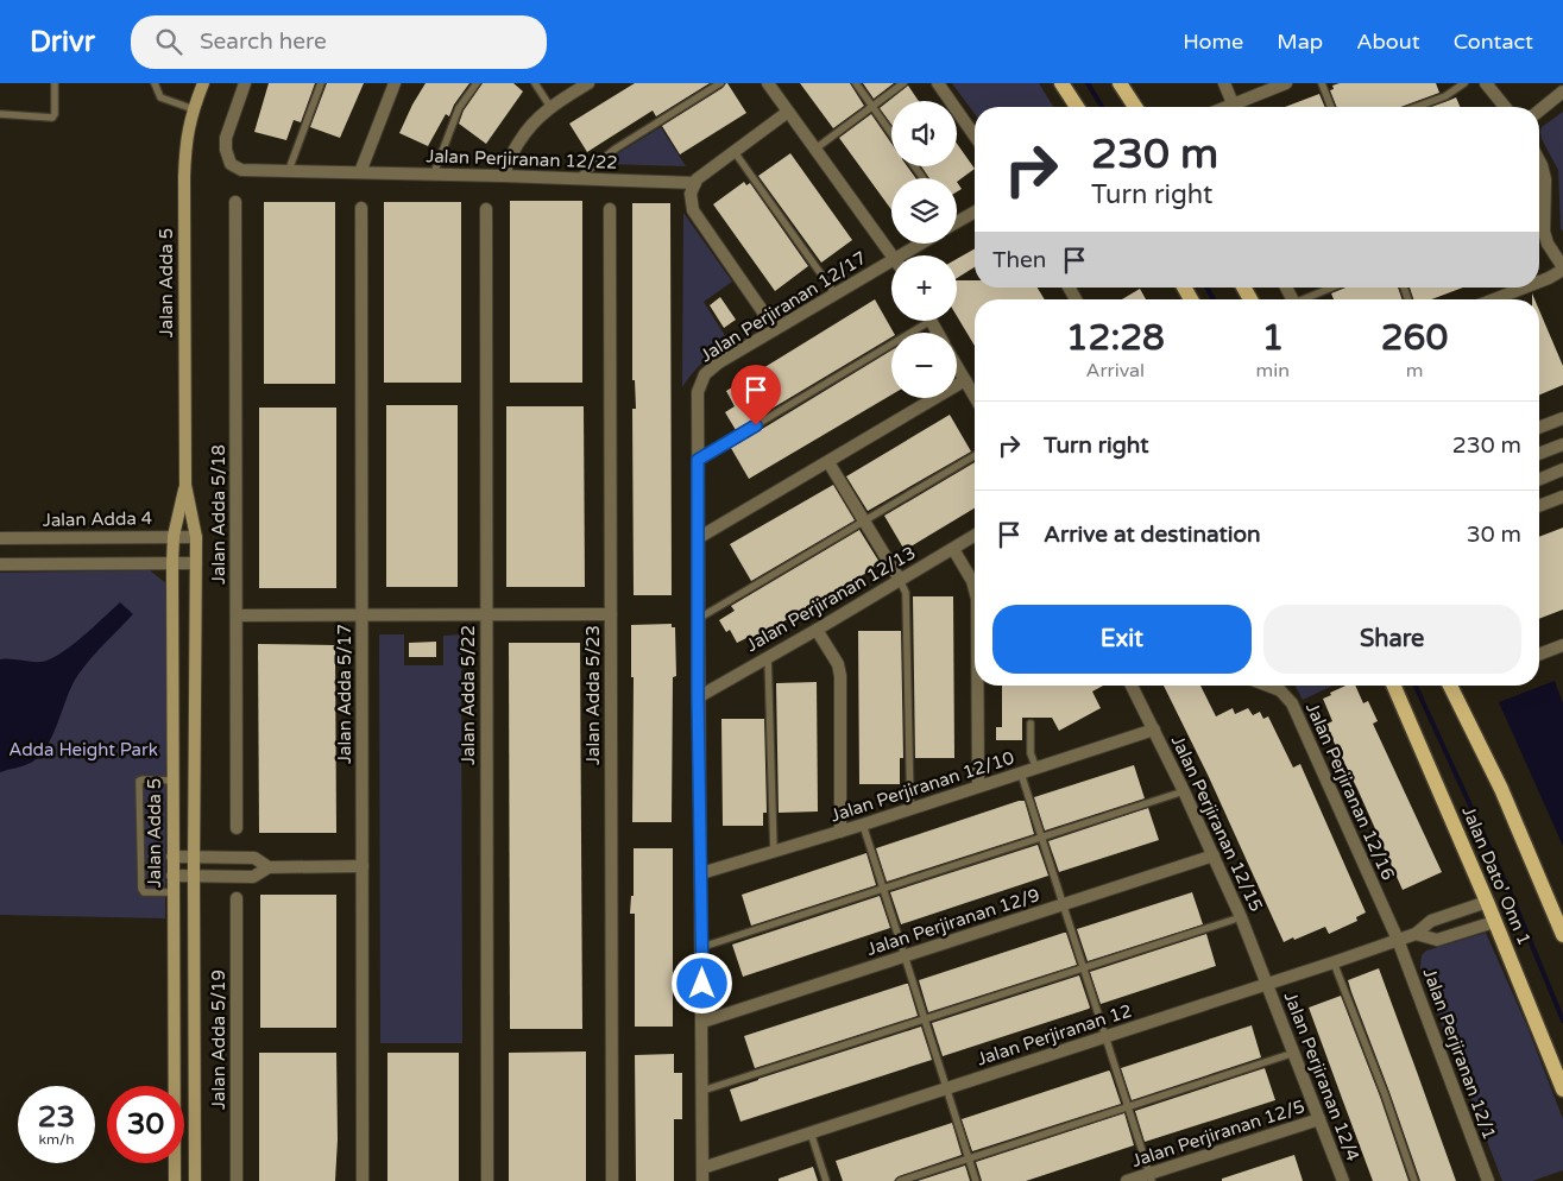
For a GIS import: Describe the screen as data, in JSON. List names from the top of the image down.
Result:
{
  "streets": {
    "main road": ["Jalan Adda 5", "Jalan Dato' Onn 1"],
    "street": [
      "Jalan Perjiranan 12/22",
      "Jalan Perjiranan 12/17",
      "Jalan Adda 5/18",
      "Jalan Adda 4",
      "Jalan Perjiranan 12/13",
      "Jalan Adda 5/17",
      "Jalan Adda 5/22",
      "Jalan Adda 5/23",
      "Jalan Perjiranan 12/10",
      "Jalan Perjiranan 12/16",
      "Jalan Perjiranan 12/15",
      "Jalan Perjiranan 12/9",
      "Jalan Perjiranan 12",
      "Jalan Adda 5/19",
      "Jalan Perjiranan 12/1",
      "Jalan Perjiranan 12/4",
      "Jalan Perjiranan 12/5"
    ]
  },
  "crossings": [
    ["Jalan Adda 5", "Jalan Adda 4"],
    ["Jalan Perjiranan 12/10", "Jalan Perjiranan 12/15"],
    ["Jalan Perjiranan 12/16", "Jalan Perjiranan 12"],
    ["Jalan Perjiranan 12/16", "Jalan Perjiranan 12/1"],
    ["Jalan Perjiranan 12/15", "Jalan Perjiranan 12/9"],
    ["Jalan Perjiranan 12/15", "Jalan Perjiranan 12"],
    ["Jalan Perjiranan 12/15", "Jalan Perjiranan 12/4"],
    ["Jalan Dato' Onn 1", "Jalan Perjiranan 12"],
    ["Jalan Perjiranan 12", "Jalan Perjiranan 12/1"],
    ["Jalan Perjiranan 12", "Jalan Perjiranan 12/4"],
    ["Jalan Perjiranan 12/4", "Jalan Perjiranan 12/5"]
  ],
  "parks": ["Adda Height Park"],
  "page": {
    "header": "Drivr",
    "search": "Search here",
    "nav": [
      "Home",
      "Map",
      "About",
      "Contact"
    ],
    "map_buttons": ["+", "−"],
    "turn": ["230 m", "Turn right"],
    "then": "Then",
    "eta": [
      "12:28",
      "Arrival",
      "1",
      "min",
      "260",
      "m"
    ],
    "list": [
      {
        "name": "Turn right",
        "value": "230 m"
      },
      {
        "name": "Arrive at destination",
        "value": "30 m"
      }
    ],
    "buttons": ["Exit", "Share"],
    "speed": "23 km/h",
    "limit": "30"
  }
}
